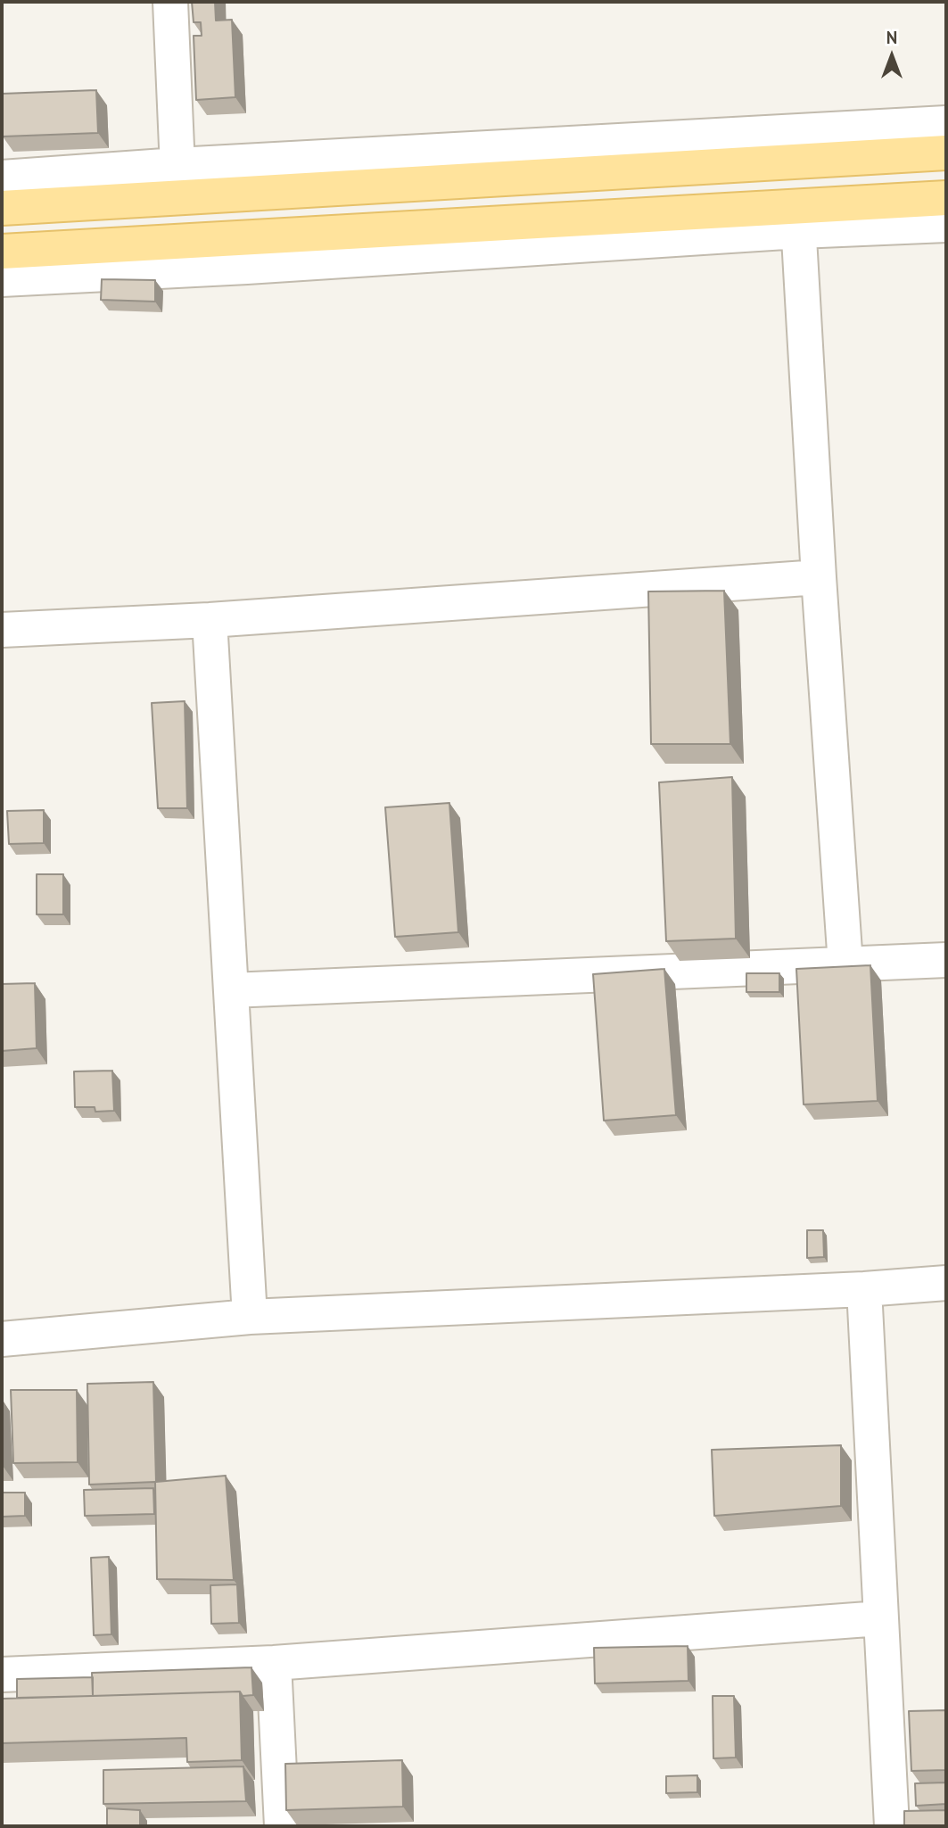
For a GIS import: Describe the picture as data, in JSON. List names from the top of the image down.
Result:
{
  "north": "top"
}
